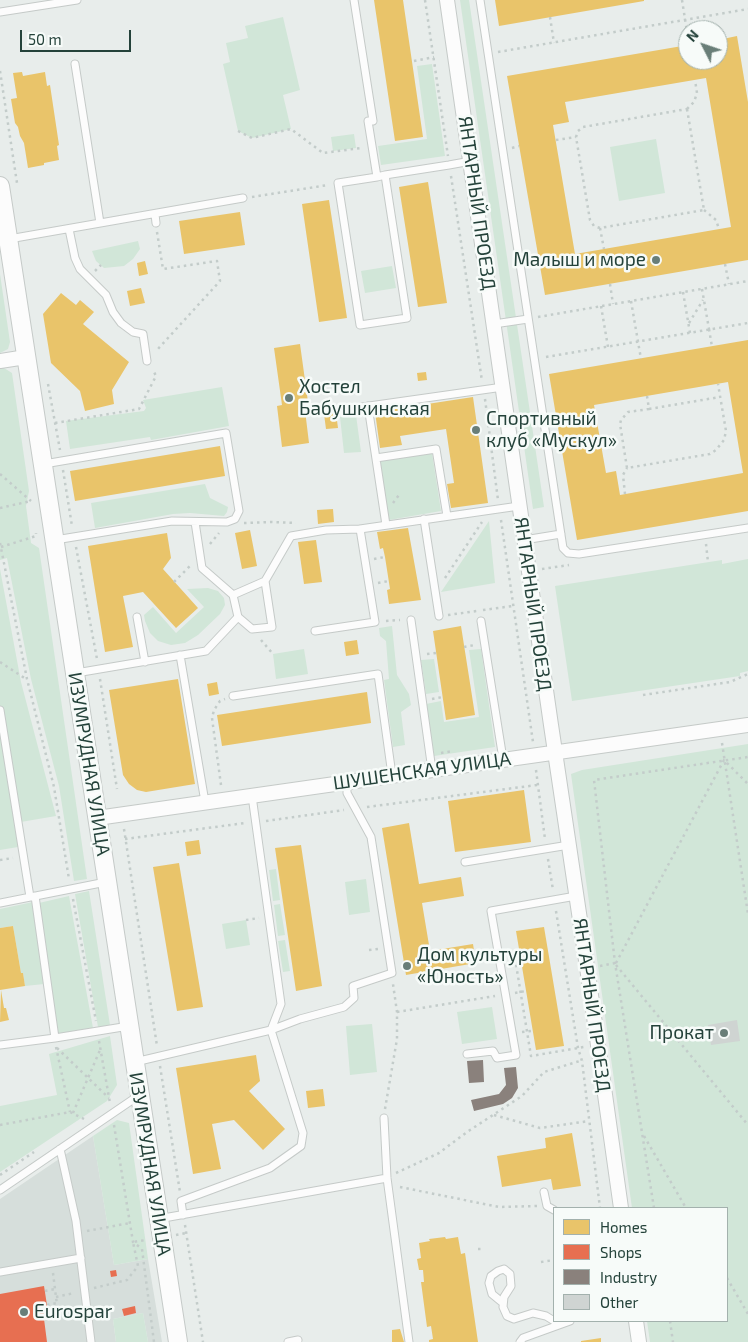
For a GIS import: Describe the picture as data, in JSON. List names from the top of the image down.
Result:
{
  "streets": {
    "street": ["ЯНТАРНЫЙ ПРОЕЗД", "ИЗУМРУДНАЯ УЛИЦА", "ШУШЕНСКАЯ УЛИЦА"]
  },
  "crossings": [
    ["ЯНТАРНЫЙ ПРОЕЗД", "ШУШЕНСКАЯ УЛИЦА"],
    ["ИЗУМРУДНАЯ УЛИЦА", "ШУШЕНСКАЯ УЛИЦА"]
  ],
  "places": [
    "Малыш и море",
    "Хостел Бабушкинская",
    "Спортивный клуб «Мускул»",
    "Дом культуры «Юность»",
    "Прокат",
    "Eurospar"
  ],
  "legend": [
    "Homes",
    "Shops",
    "Industry",
    "Other"
  ],
  "scale_bar": "50 m",
  "north": "top left"
}
